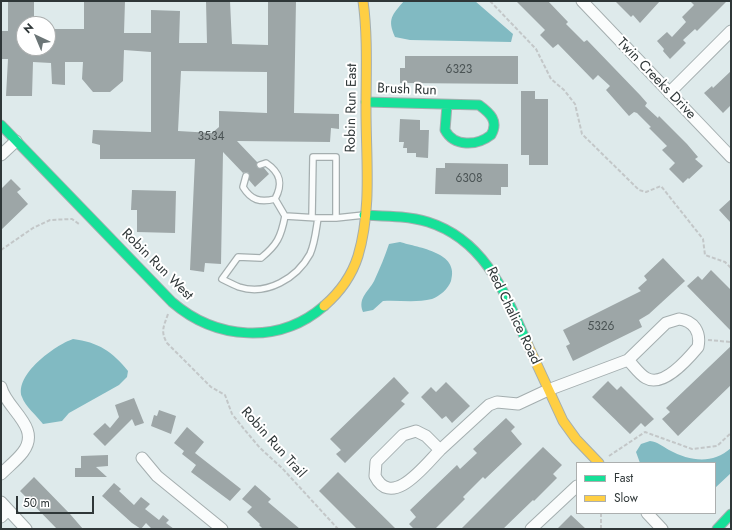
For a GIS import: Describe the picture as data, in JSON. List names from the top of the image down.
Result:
{
  "streets": {
    "street": [
      "Twin Creeks Drive",
      "Brush Run",
      "Robin Run East",
      "Robin Run West",
      "Red Chalice Road"
    ],
    "path": ["Robin Run Trail"]
  },
  "crossings": [
    ["Brush Run", "Robin Run East"],
    ["Robin Run East", "Robin Run West"],
    ["Robin Run East", "Red Chalice Road"],
    ["Robin Run West", "Red Chalice Road"]
  ],
  "house_numbers": [
    "6323",
    "3534",
    "6308",
    "5326"
  ],
  "legend": ["Fast", "Slow"],
  "scale_bar": "50 m",
  "north": "top left"
}
